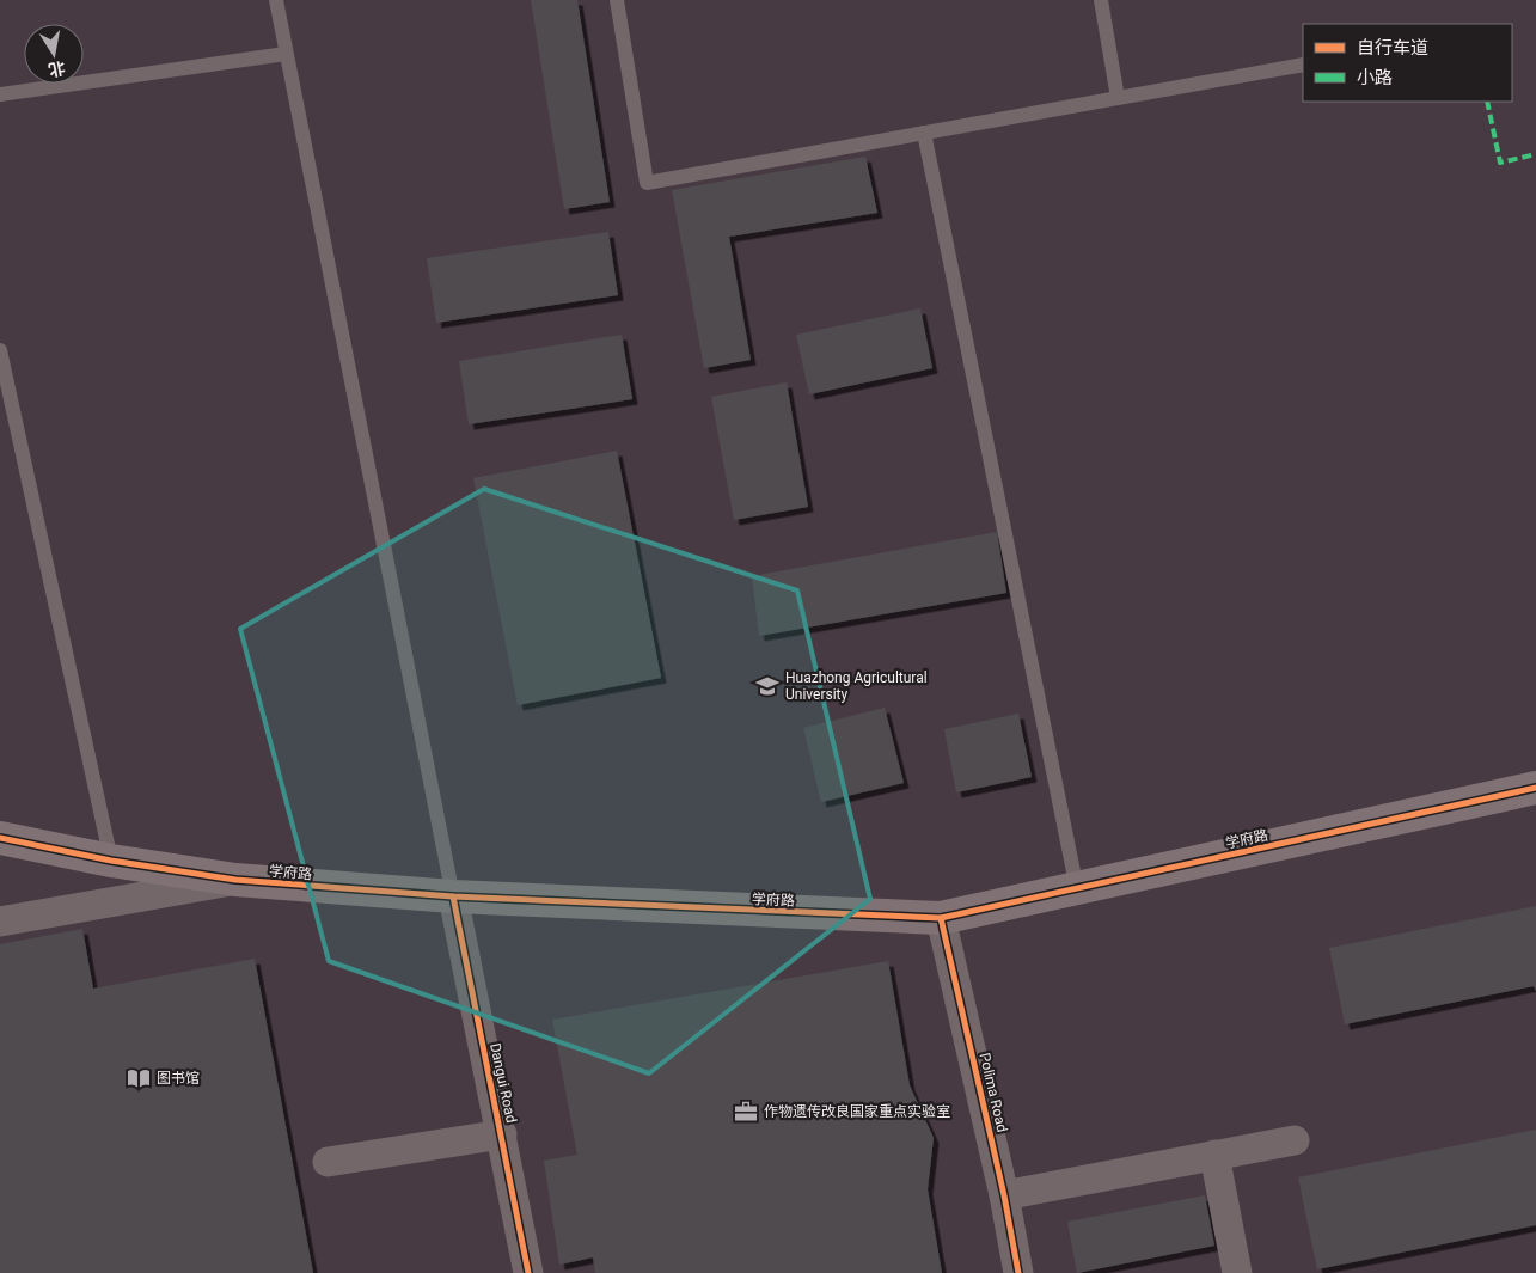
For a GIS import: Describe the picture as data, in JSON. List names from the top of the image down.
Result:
{
  "streets": {
    "street": ["学府路", "Dangui Road", "Polima Road"]
  },
  "crossings": [
    ["学府路", "Dangui Road"],
    ["学府路", "Polima Road"]
  ],
  "places": {
    "school or university": ["Huazhong Agricultural University"],
    "library": ["图书馆"],
    "office": ["作物遗传改良国家重点实验室"]
  },
  "legend": ["自行车道", "小路"],
  "north": "bottom"
}
